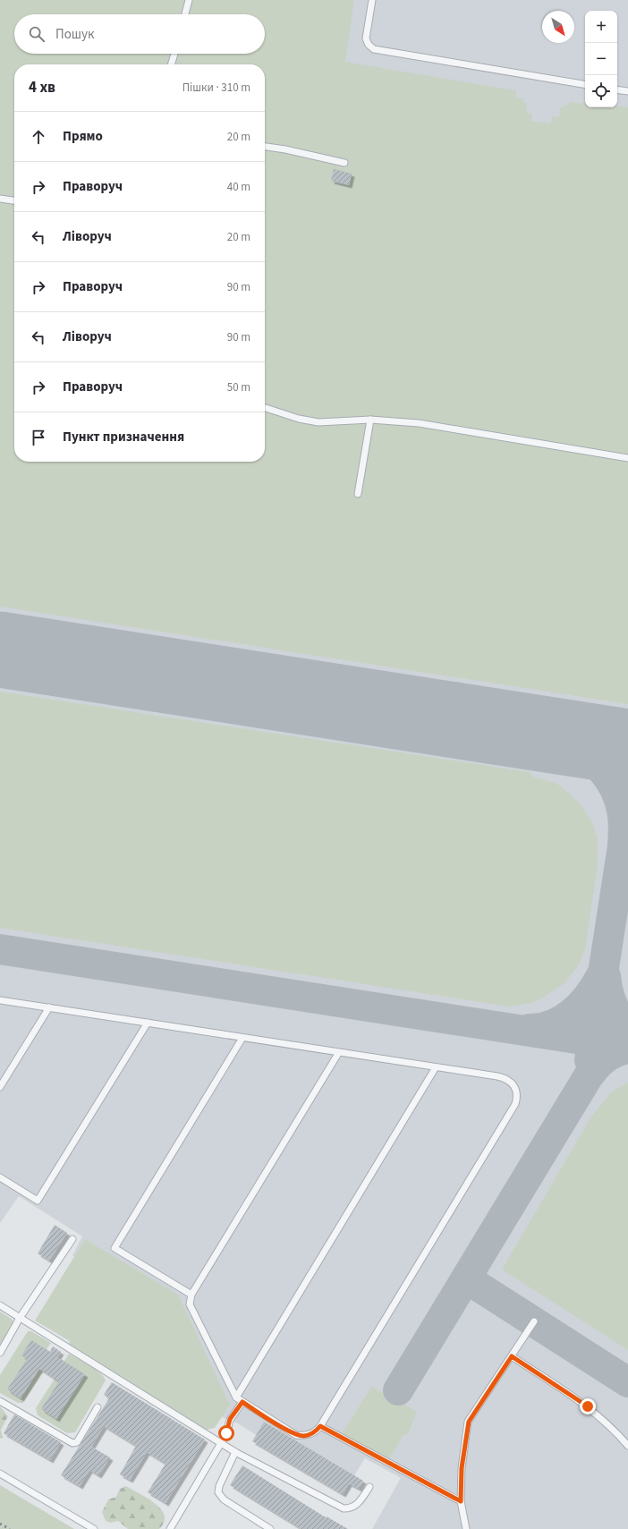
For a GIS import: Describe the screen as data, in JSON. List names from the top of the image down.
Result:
{
  "north": "bottom right",
  "page": {
    "map_buttons": ["+", "−"],
    "search": "Пошук",
    "heading": ["4 хв", "Пішки · 310 m"],
    "list": [
      ["Прямо", "20 m"],
      ["Праворуч", "40 m"],
      ["Ліворуч", "20 m"],
      ["Праворуч", "90 m"],
      ["Ліворуч", "90 m"],
      ["Праворуч", "50 m"],
      "Пункт призначення"
    ]
  }
}
